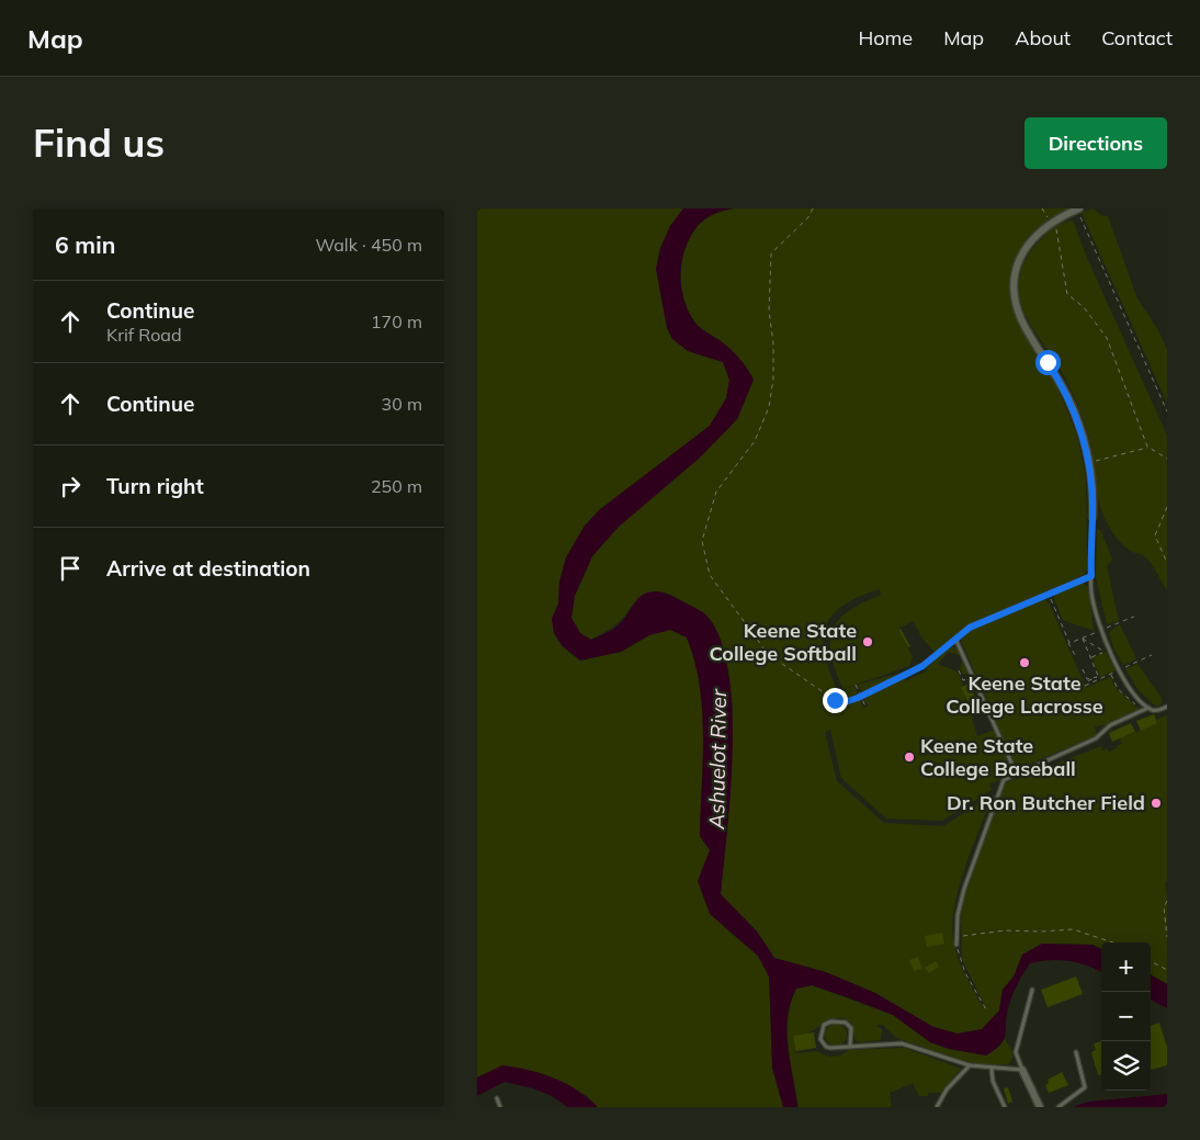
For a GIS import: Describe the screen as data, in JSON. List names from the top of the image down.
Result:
{
  "water": ["Ashuelot River"],
  "places": [
    "Keene State College Softball",
    "Keene State College Lacrosse",
    "Keene State College Baseball",
    "Dr. Ron Butcher Field"
  ],
  "page": {
    "header": "Map",
    "nav": [
      "Home",
      "Map",
      "About",
      "Contact"
    ],
    "buttons": "Directions",
    "title": "Find us",
    "heading": ["6 min", "Walk · 450 m"],
    "list": [
      ["Continue", "Krif Road", "170 m"],
      ["Continue", "30 m"],
      ["Turn right", "250 m"],
      "Arrive at destination"
    ],
    "map_buttons": ["+", "−"]
  }
}
